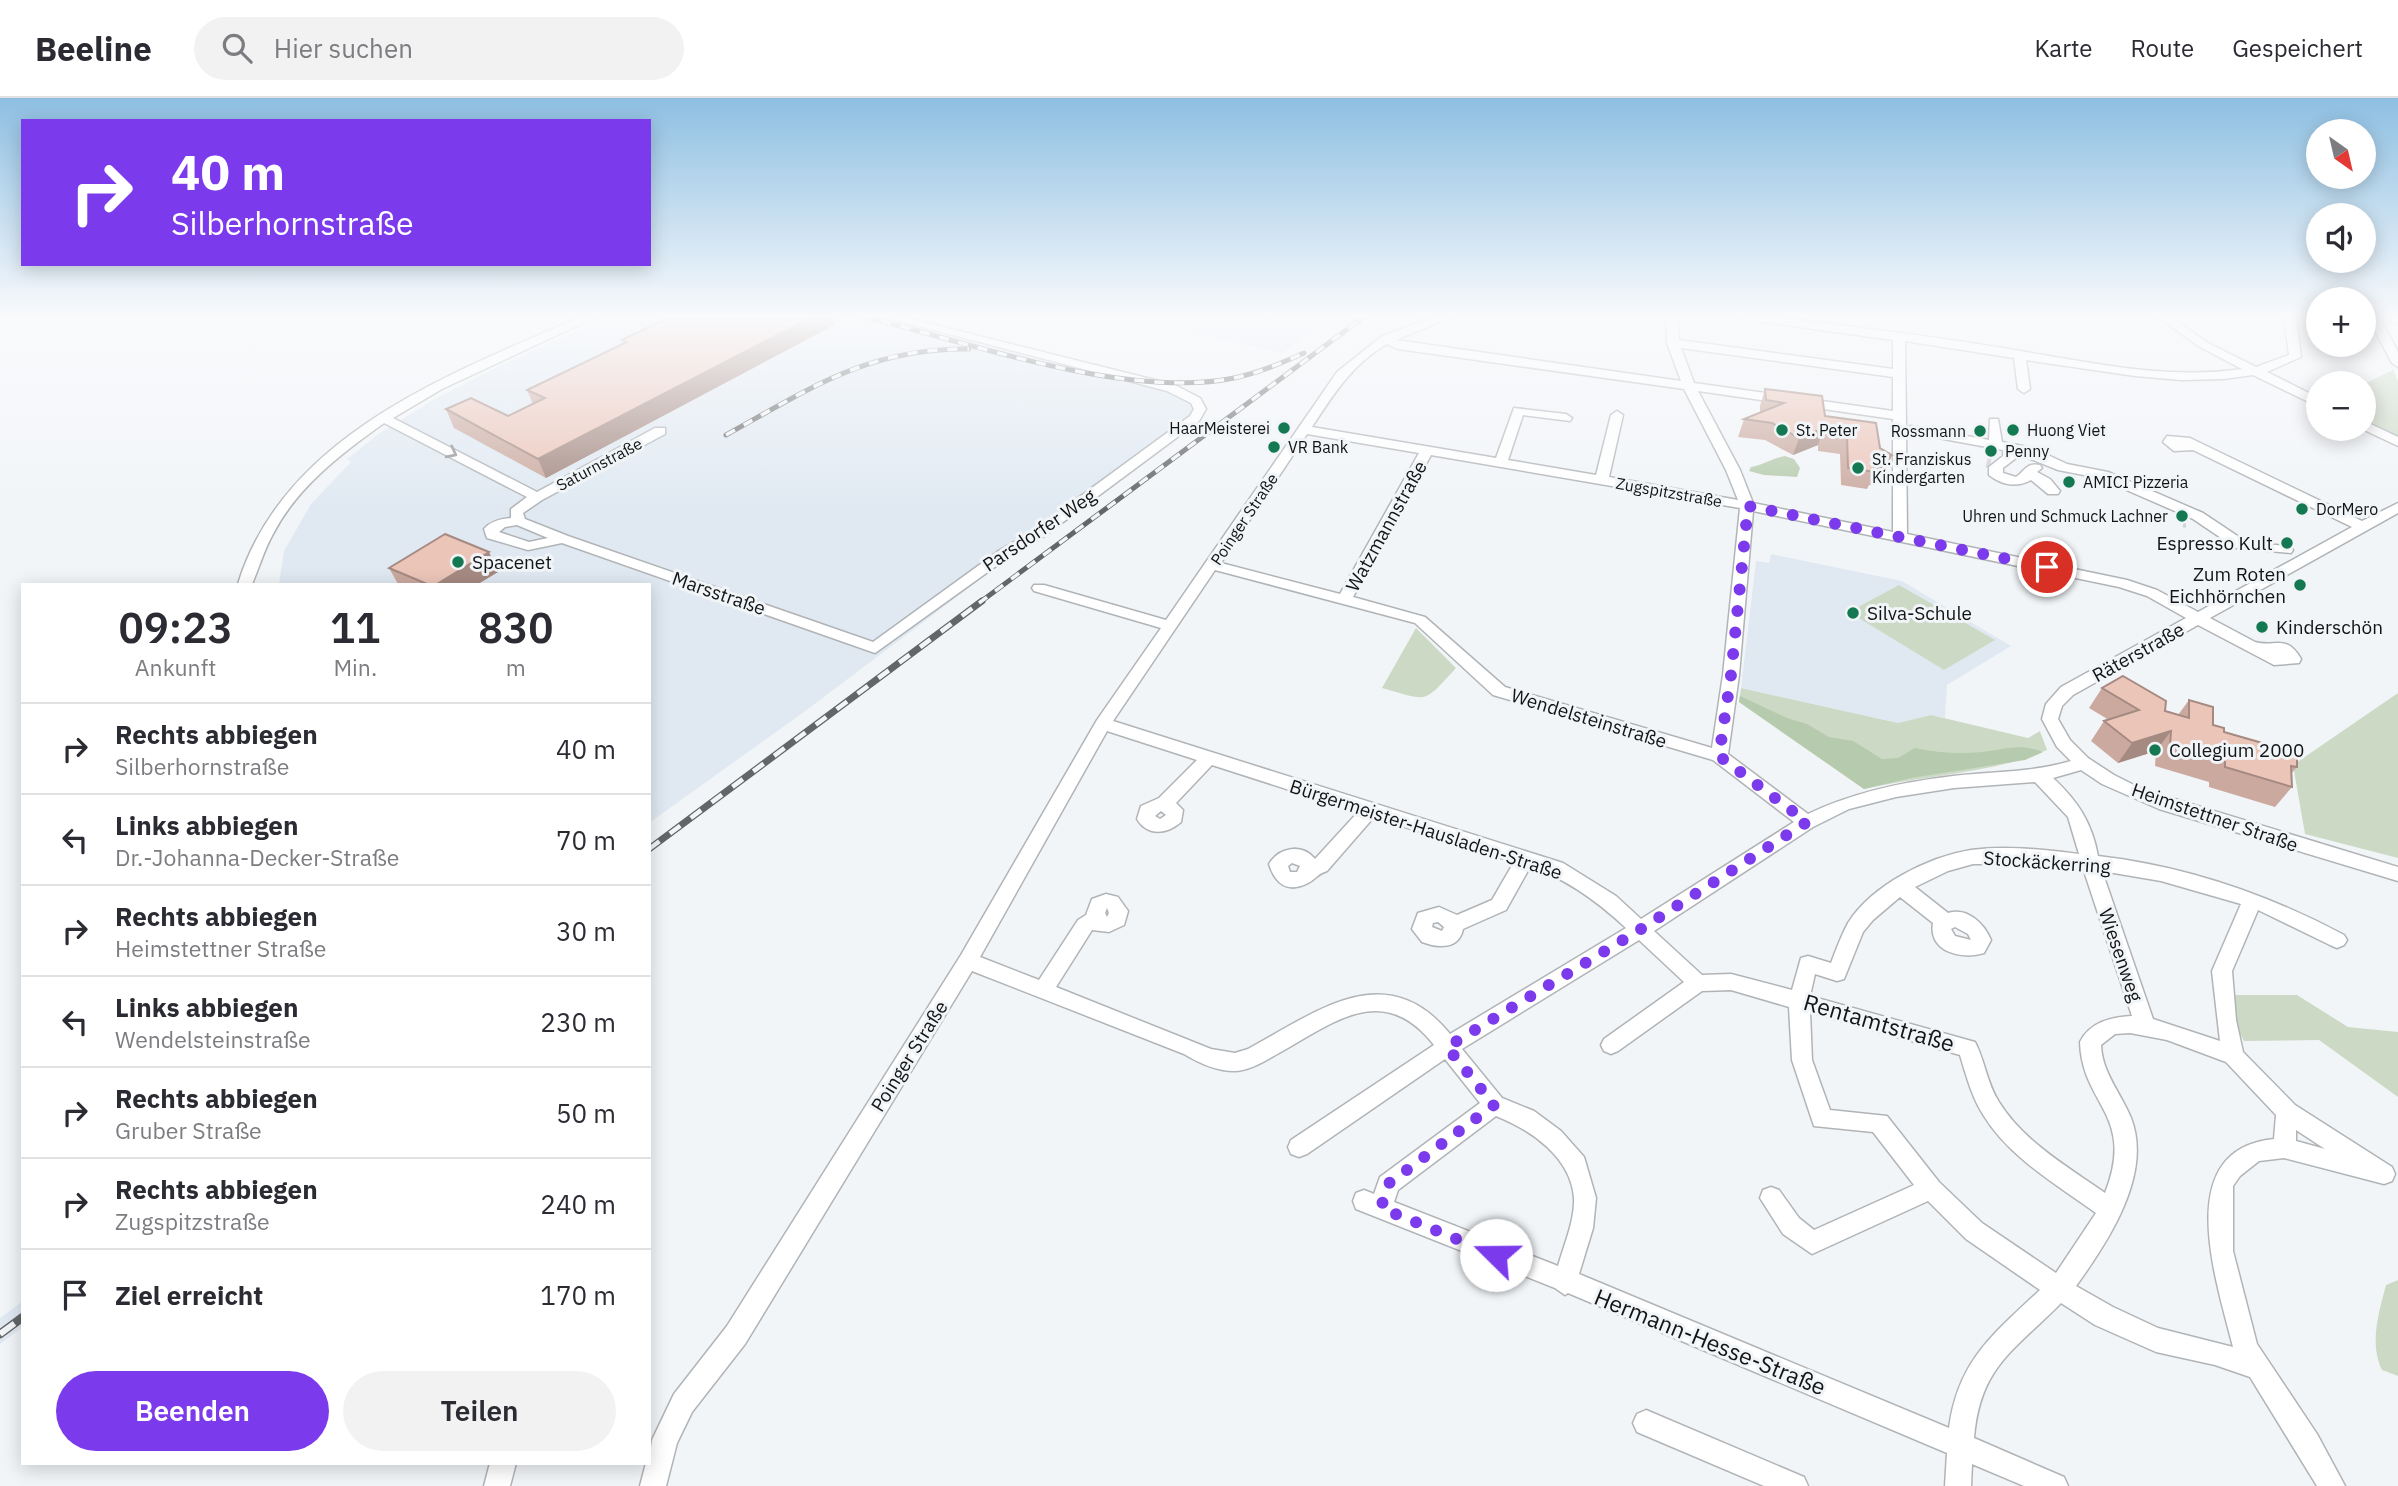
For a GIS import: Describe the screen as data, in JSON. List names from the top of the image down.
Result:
{
  "streets": {
    "street": [
      "Saturnstraße",
      "Zugspitzstraße",
      "Poinger Straße",
      "Watzmannstraße",
      "Parsdorfer Weg",
      "Marsstraße",
      "Räterstraße",
      "Wendelsteinstraße",
      "Heimstettner Straße",
      "Bürgermeister-Hausladen-Straße",
      "Stockäckerring",
      "Wiesenweg",
      "Rentamtstraße",
      "Hermann-Hesse-Straße"
    ]
  },
  "crossings": [
    ["Zugspitzstraße", "Poinger Straße"],
    ["Zugspitzstraße", "Watzmannstraße"],
    ["Zugspitzstraße", "Räterstraße"],
    ["Poinger Straße", "Wendelsteinstraße"],
    ["Poinger Straße", "Bürgermeister-Hausladen-Straße"],
    ["Watzmannstraße", "Wendelsteinstraße"],
    ["Parsdorfer Weg", "Marsstraße"],
    ["Räterstraße", "Heimstettner Straße"],
    ["Bürgermeister-Hausladen-Straße", "Rentamtstraße"],
    ["Stockäckerring", "Wiesenweg"],
    ["Stockäckerring", "Rentamtstraße"]
  ],
  "places": [
    "HaarMeisterei",
    "St. Peter",
    "Huong Viet",
    "Rossmann",
    "VR Bank",
    "Penny",
    "St. Franziskus Kindergarten",
    "AMICI Pizzeria",
    "DorMero",
    "Uhren und Schmuck Lachner",
    "Espresso Kult",
    "Spacenet",
    "Zum Roten Eichhörnchen",
    "Silva-Schule",
    "Kinderschön",
    "Collegium 2000"
  ],
  "north": "bottom right",
  "page": {
    "header": "Beeline",
    "search": "Hier suchen",
    "nav": ["Karte", "Route", "Gespeichert"],
    "map_buttons": ["+", "−"],
    "turn": ["40 m", "Silberhornstraße"],
    "eta": [
      "09:23",
      "Ankunft",
      "11",
      "Min.",
      "830",
      "m"
    ],
    "list": [
      {
        "name": "Rechts abbiegen",
        "note": "Silberhornstraße",
        "value": "40 m"
      },
      {
        "name": "Links abbiegen",
        "note": "Dr.-Johanna-Decker-Straße",
        "value": "70 m"
      },
      {
        "name": "Rechts abbiegen",
        "note": "Heimstettner Straße",
        "value": "30 m"
      },
      {
        "name": "Links abbiegen",
        "note": "Wendelsteinstraße",
        "value": "230 m"
      },
      {
        "name": "Rechts abbiegen",
        "note": "Gruber Straße",
        "value": "50 m"
      },
      {
        "name": "Rechts abbiegen",
        "note": "Zugspitzstraße",
        "value": "240 m"
      },
      {
        "name": "Ziel erreicht",
        "value": "170 m"
      }
    ],
    "buttons": ["Beenden", "Teilen"]
  }
}
